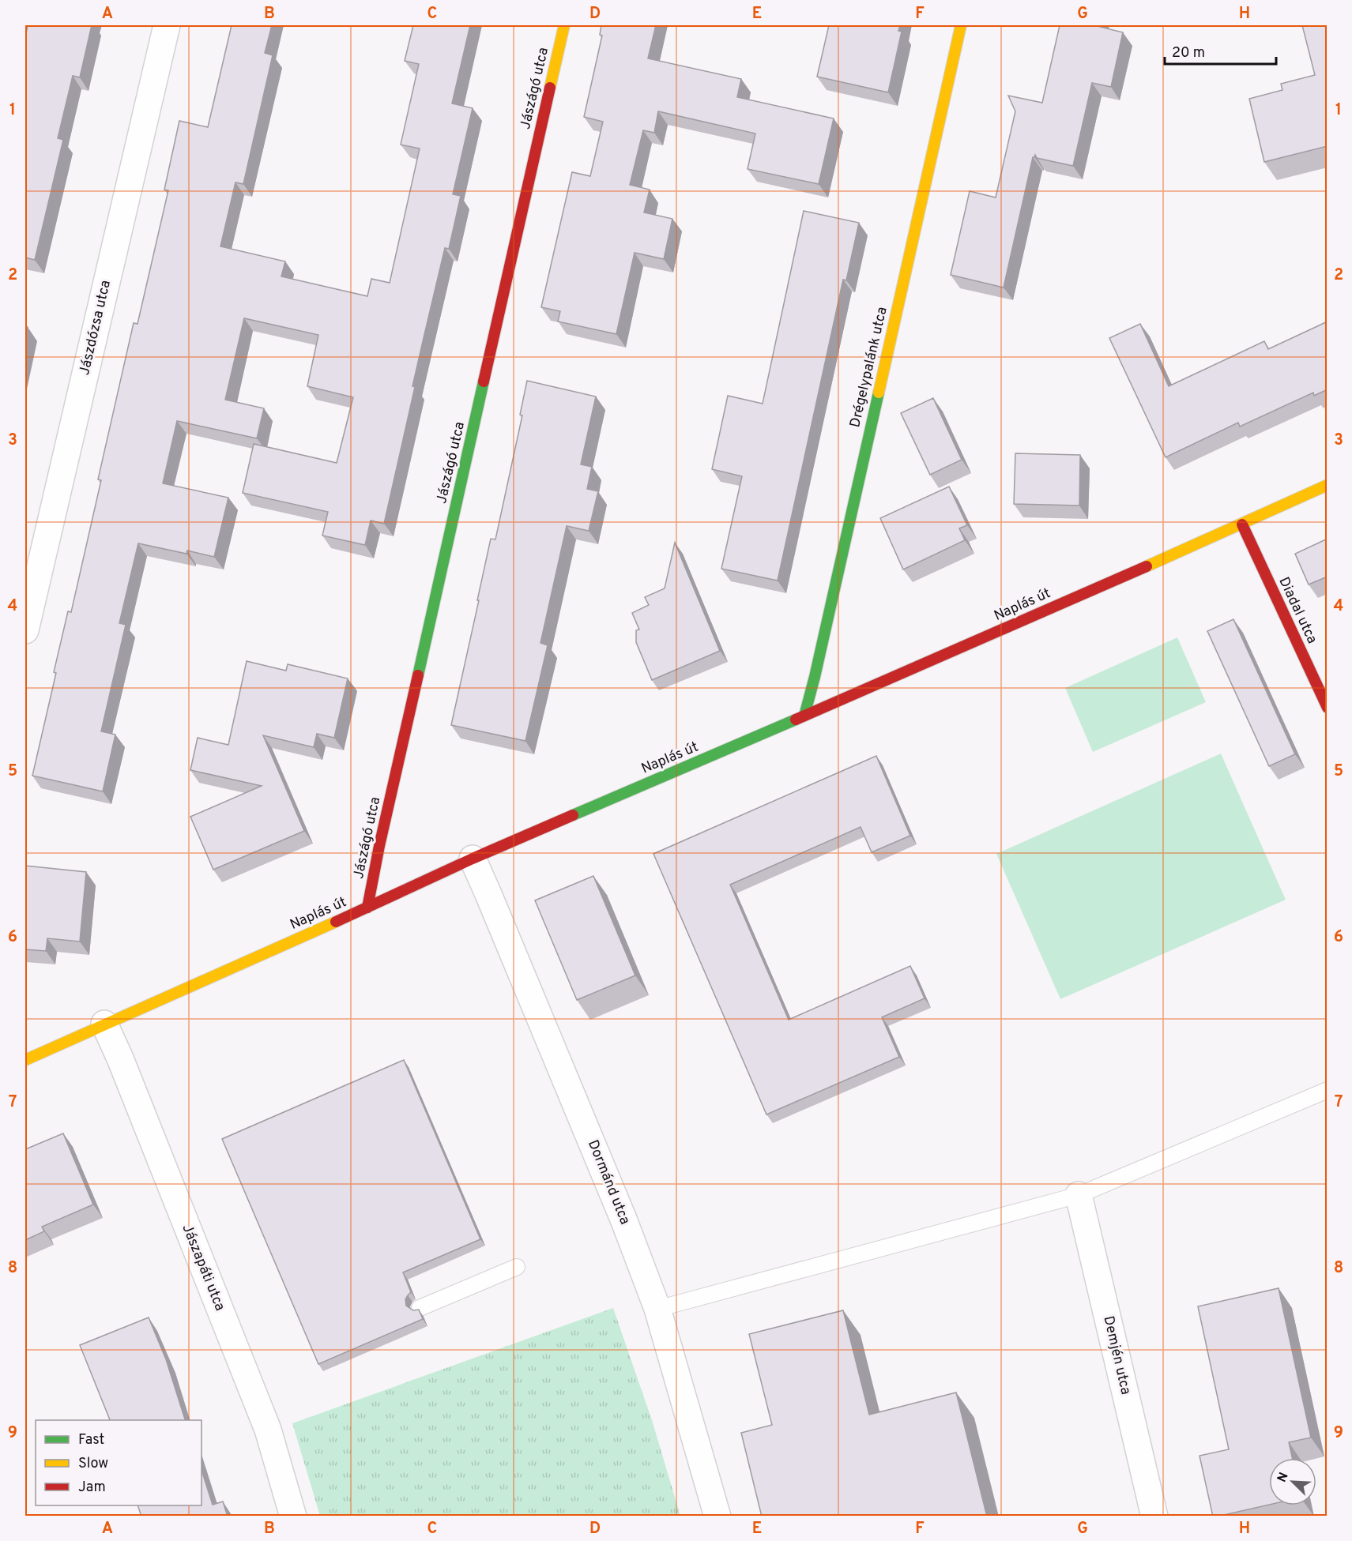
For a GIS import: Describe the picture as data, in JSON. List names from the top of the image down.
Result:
{
  "streets": {
    "street": [
      "Jászágó utca",
      "Jászdózsa utca",
      "Drégelypalánk utca",
      "Naplás út",
      "Diadal utca",
      "Dormánd utca",
      "Jászapáti utca",
      "Demjén utca"
    ]
  },
  "crossings": [
    ["Jászágó utca", "Naplás út"],
    ["Drégelypalánk utca", "Naplás út"],
    ["Naplás út", "Diadal utca"],
    ["Naplás út", "Dormánd utca"],
    ["Naplás út", "Jászapáti utca"]
  ],
  "legend": ["Fast", "Slow", "Jam"],
  "scale_bar": "20 m",
  "north": "top left",
  "grid": {
    "columns": [
      "A",
      "B",
      "C",
      "D",
      "E",
      "F",
      "G",
      "H"
    ],
    "rows": [
      "1",
      "2",
      "3",
      "4",
      "5",
      "6",
      "7",
      "8",
      "9"
    ]
  }
}
